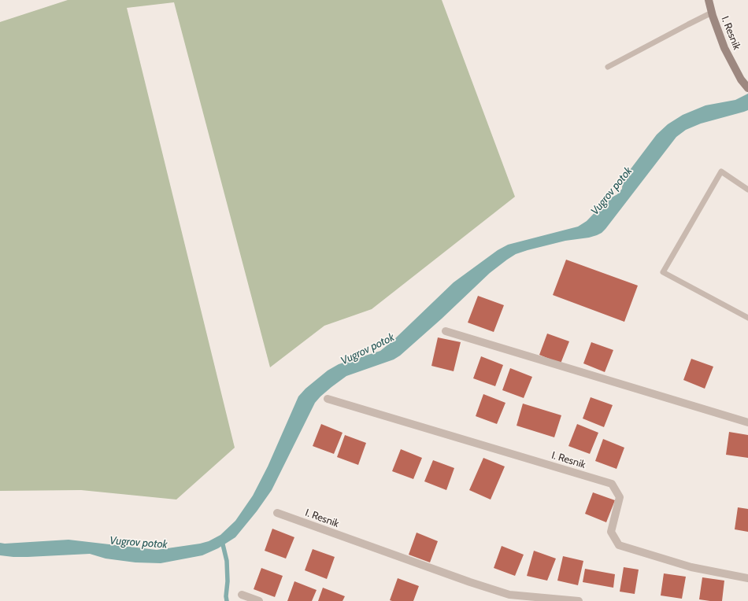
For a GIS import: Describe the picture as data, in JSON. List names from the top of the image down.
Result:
{
  "streets": {
    "street": ["I. Resnik"]
  },
  "water": ["Vugrov potok"]
}
